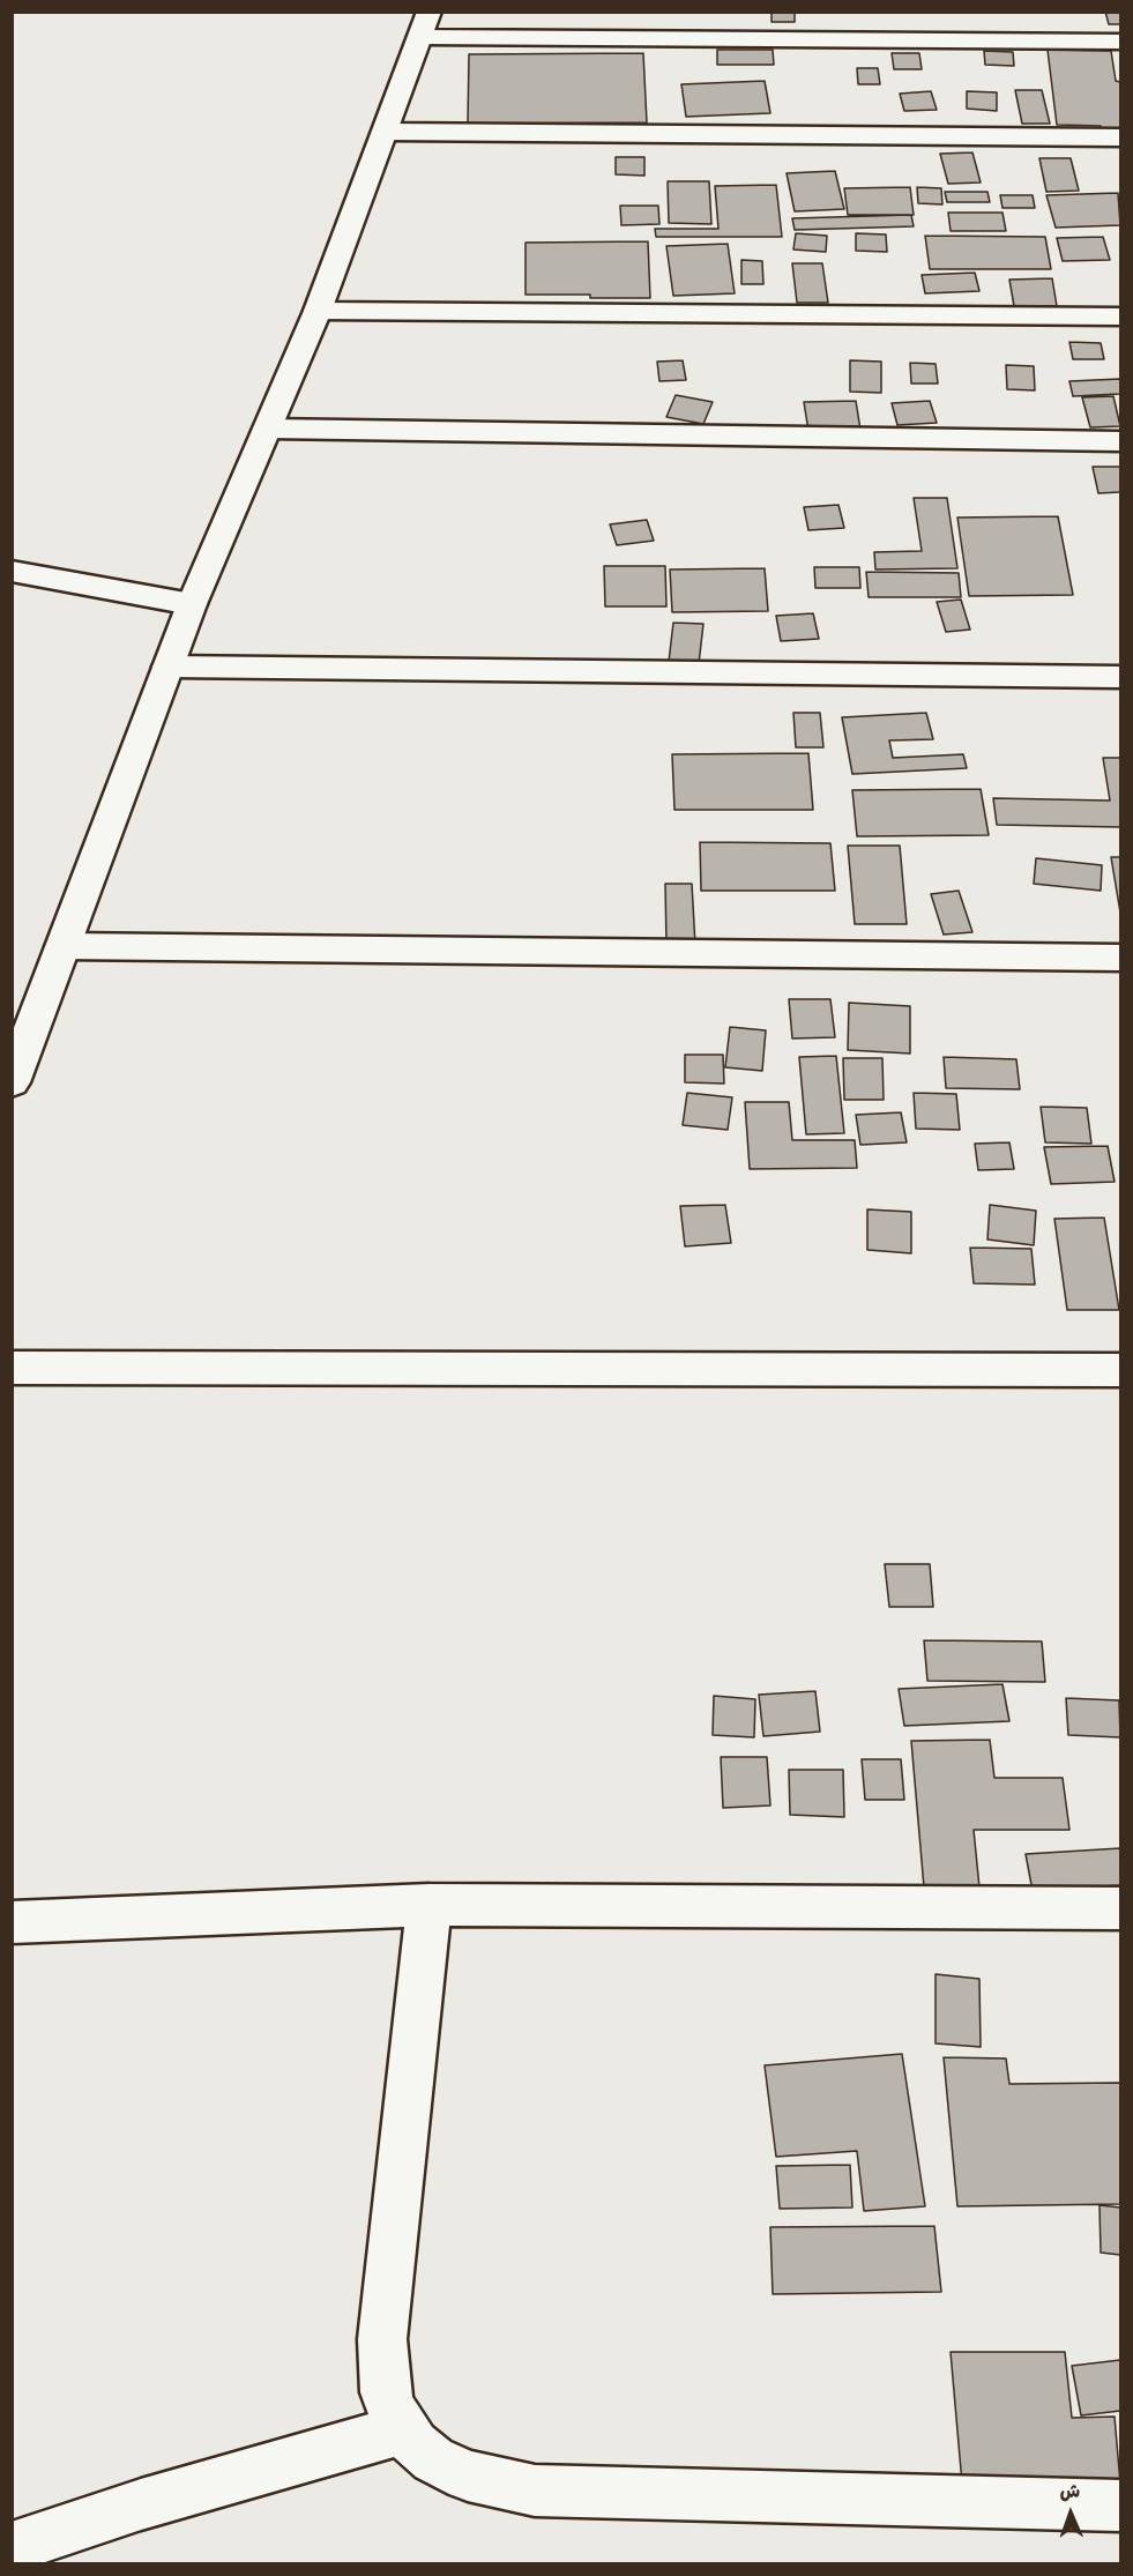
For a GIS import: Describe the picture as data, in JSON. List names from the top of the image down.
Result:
{
  "north": "top"
}
